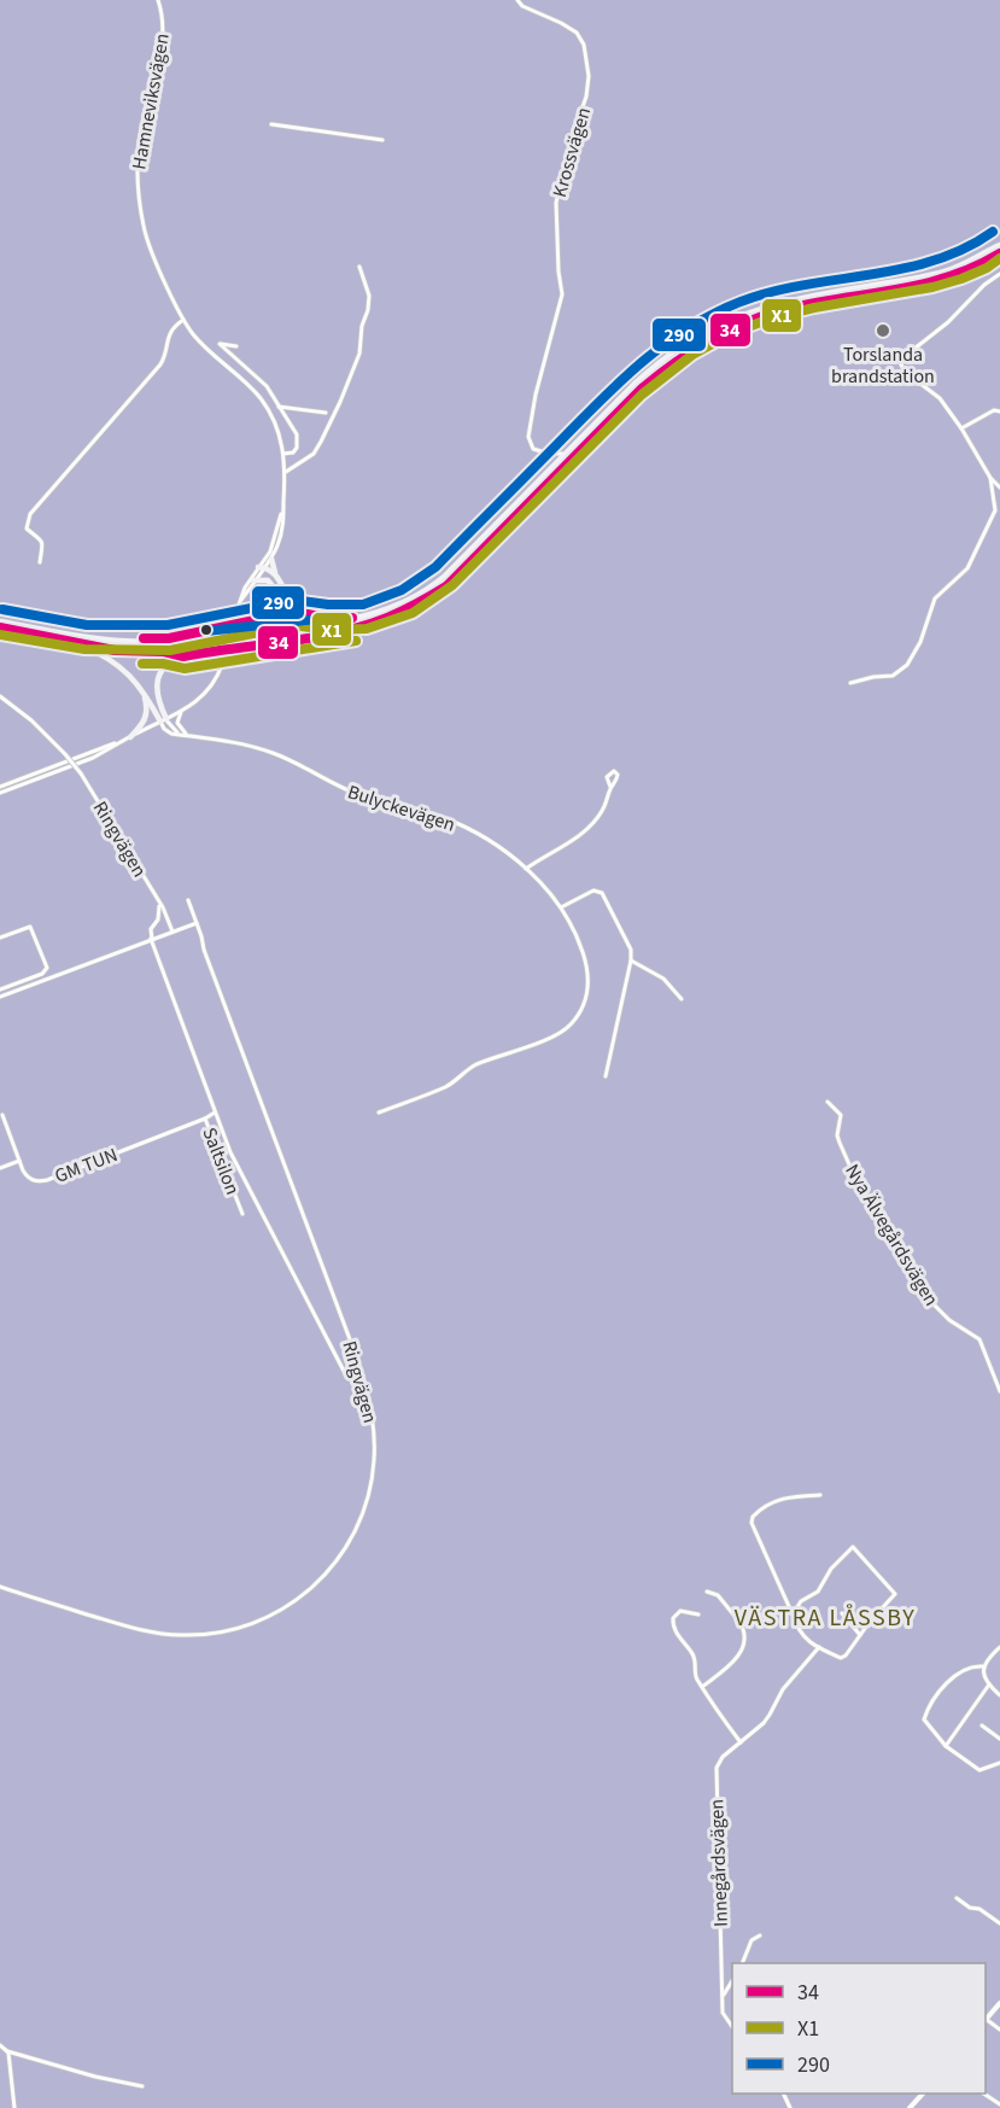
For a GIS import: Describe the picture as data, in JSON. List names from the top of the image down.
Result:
{
  "streets": {
    "street": [
      "Hamneviksvägen",
      "Krossvägen",
      "Bulyckevägen",
      "Ringvägen",
      "Saltsilon",
      "GM TUN",
      "Nya Älvegårdsvägen",
      "Innegårdsvägen"
    ]
  },
  "crossings": [
    ["Saltsilon", "GM TUN"]
  ],
  "districts": ["VÄSTRA LÅSSBY"],
  "places": ["Torslanda brandstation"],
  "lines": ["transit line 290", "transit line 34", "transit line X1"],
  "legend": ["34", "X1", "290"]
}
